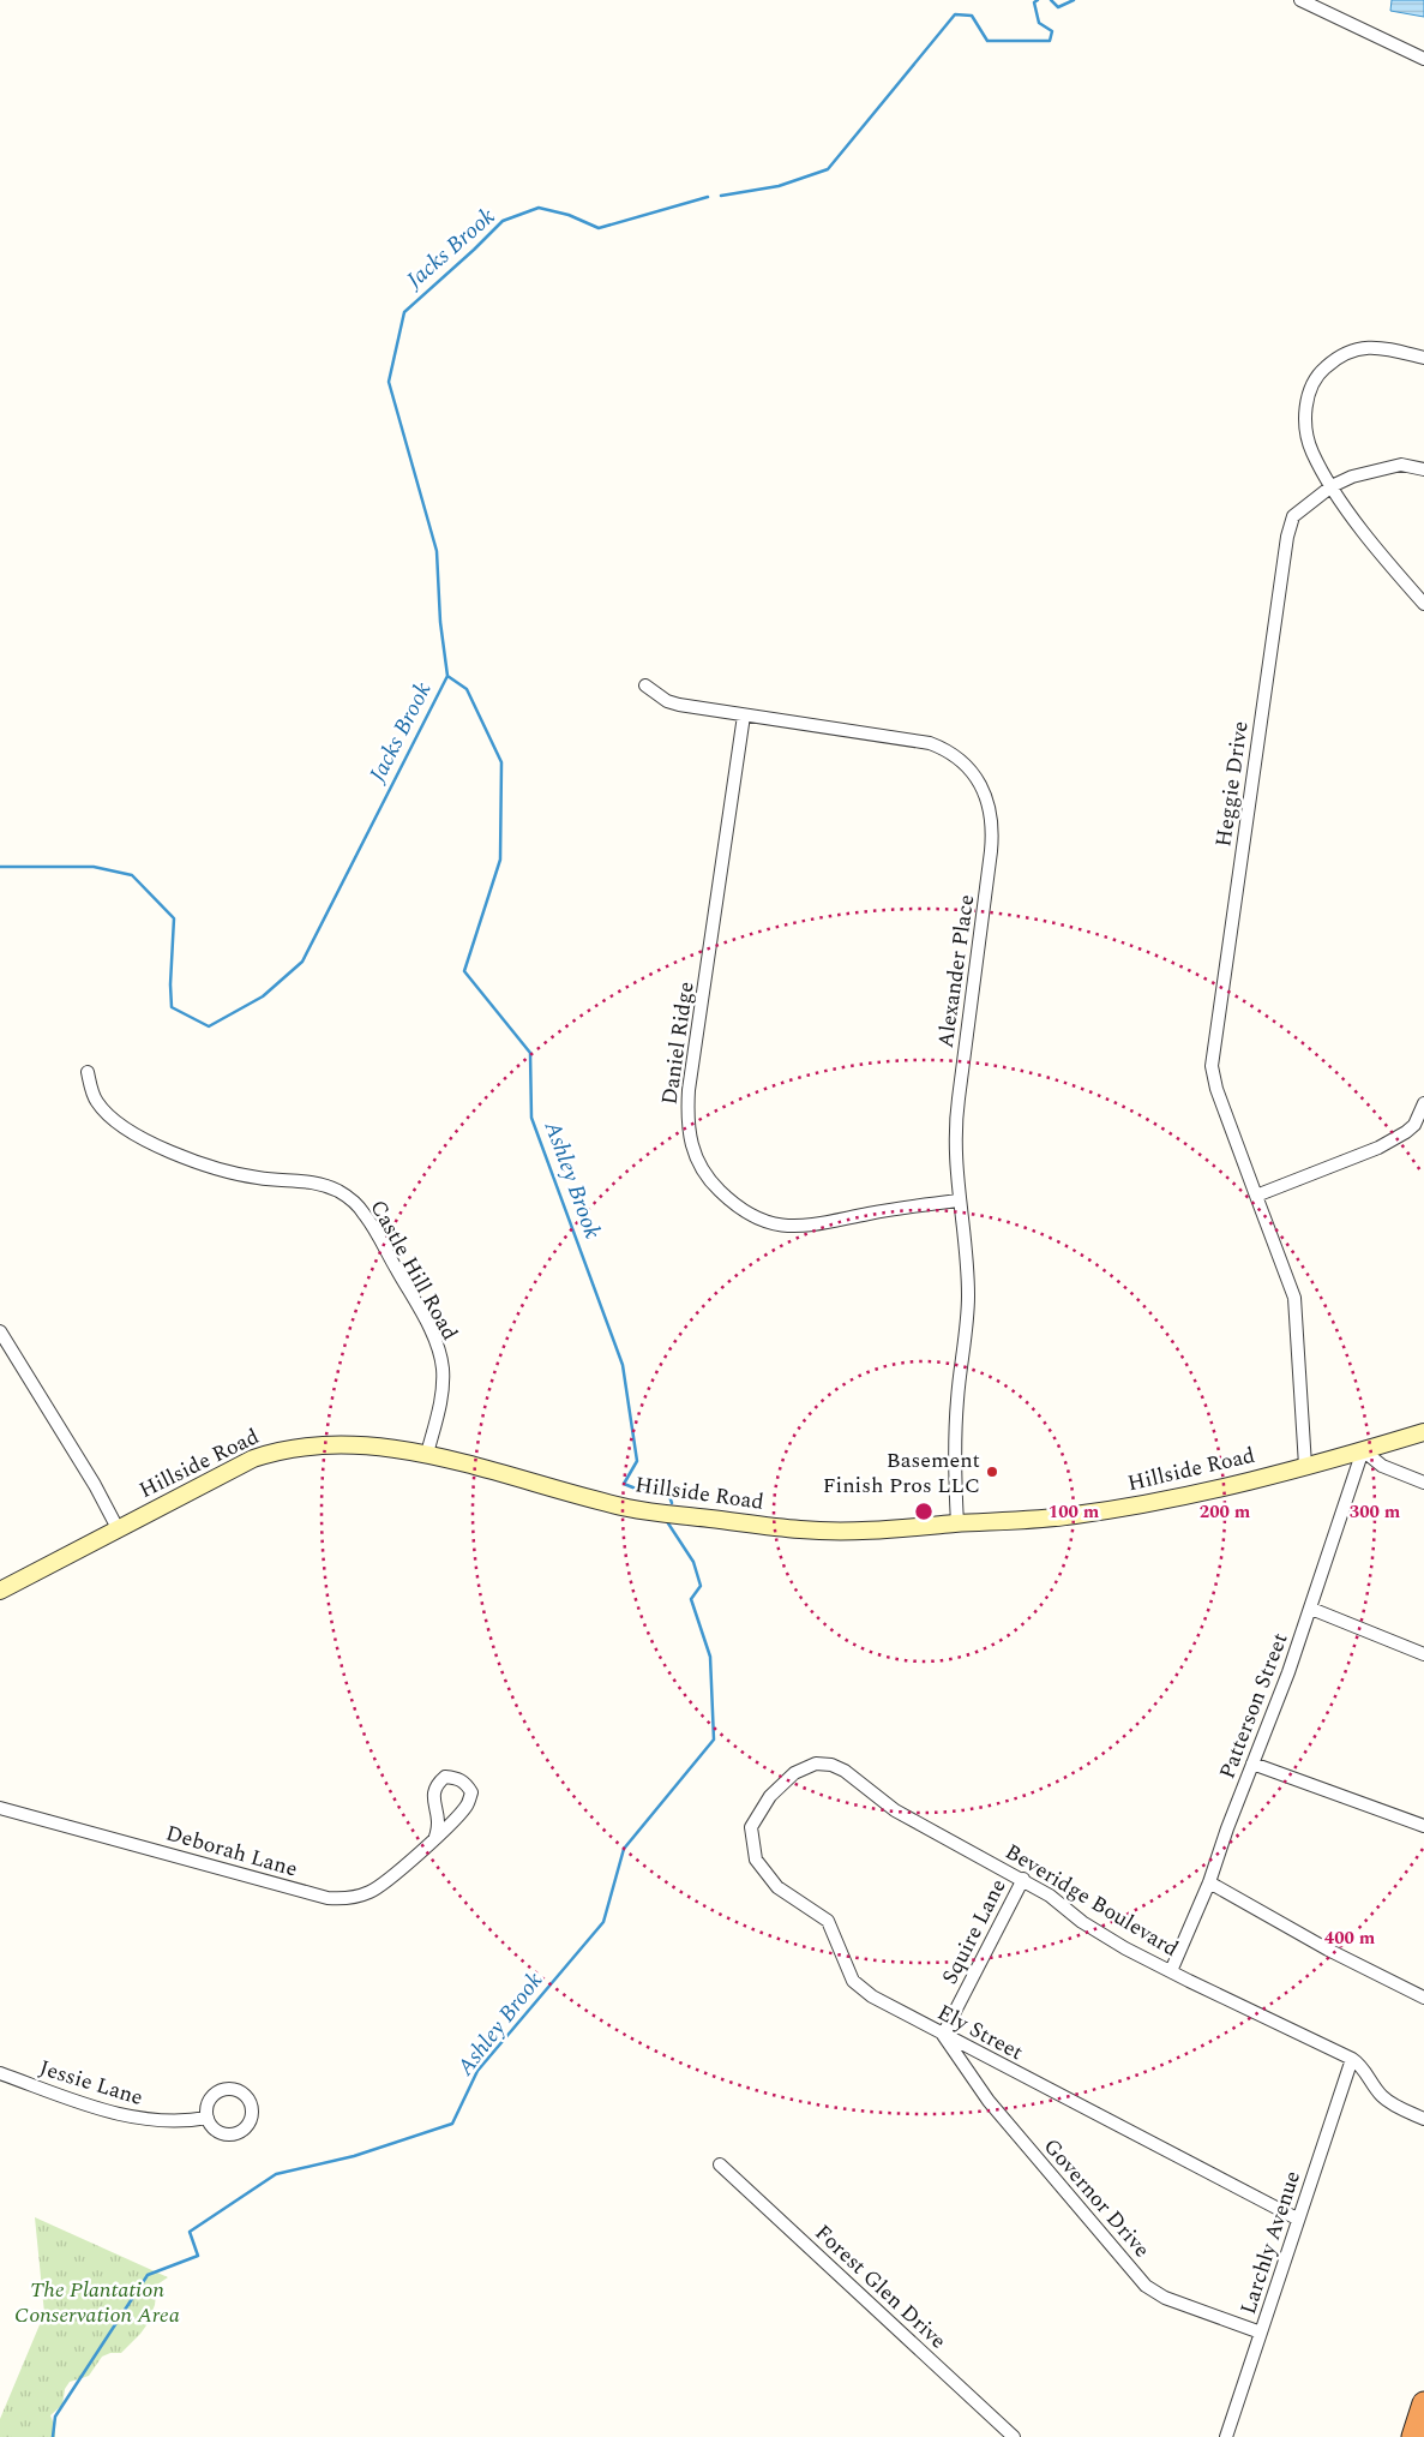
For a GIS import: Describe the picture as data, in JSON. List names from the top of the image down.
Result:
{
  "streets": {
    "street": [
      "Heggie Drive",
      "Alexander Place",
      "Daniel Ridge",
      "Castle Hill Road",
      "Hillside Road",
      "Patterson Street",
      "Deborah Lane",
      "Beveridge Boulevard",
      "Squire Lane",
      "Ely Street",
      "Jessie Lane",
      "Governor Drive",
      "Larchly Avenue",
      "Forest Glen Drive"
    ]
  },
  "crossings": [
    ["Heggie Drive", "Hillside Road"],
    ["Alexander Place", "Daniel Ridge"],
    ["Alexander Place", "Hillside Road"],
    ["Castle Hill Road", "Hillside Road"],
    ["Hillside Road", "Patterson Street"],
    ["Patterson Street", "Beveridge Boulevard"],
    ["Beveridge Boulevard", "Squire Lane"],
    ["Beveridge Boulevard", "Ely Street"],
    ["Beveridge Boulevard", "Larchly Avenue"],
    ["Squire Lane", "Ely Street"],
    ["Squire Lane", "Governor Drive"],
    ["Ely Street", "Governor Drive"],
    ["Ely Street", "Larchly Avenue"],
    ["Governor Drive", "Larchly Avenue"]
  ],
  "water": ["Jacks Brook", "Ashley Brook"],
  "parks": ["The Plantation Conservation Area"],
  "places": ["Basement Finish Pros LLC"],
  "rings": [
    "100 m",
    "200 m",
    "300 m",
    "400 m"
  ]
}
